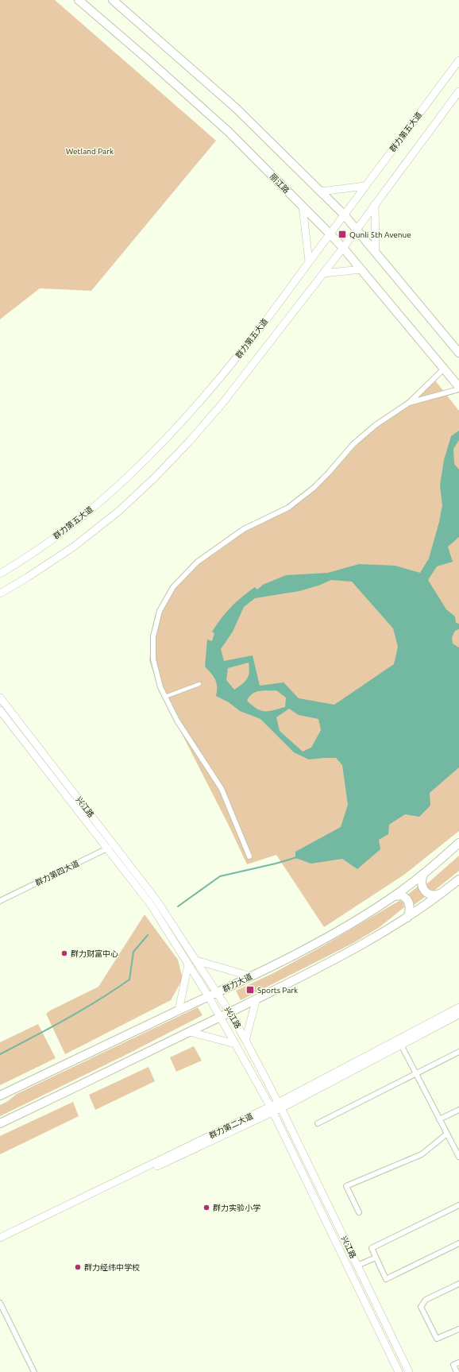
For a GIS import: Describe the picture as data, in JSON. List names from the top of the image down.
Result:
{
  "streets": {
    "main road": [
      "群力第五大道",
      "丽江路",
      "兴江路",
      "群力大道",
      "群力第二大道"
    ],
    "street": ["群力第四大道"]
  },
  "crossings": [
    ["群力第五大道", "丽江路"],
    ["兴江路", "群力第四大道"],
    ["兴江路", "群力大道"],
    ["兴江路", "群力第二大道"]
  ],
  "parks": ["Wetland Park"],
  "places": {
    "transit": ["Qunli 5th Avenue", "Sports Park"],
    "other": ["群力财富中心", "群力实验小学", "群力经纬中学校"]
  }
}
